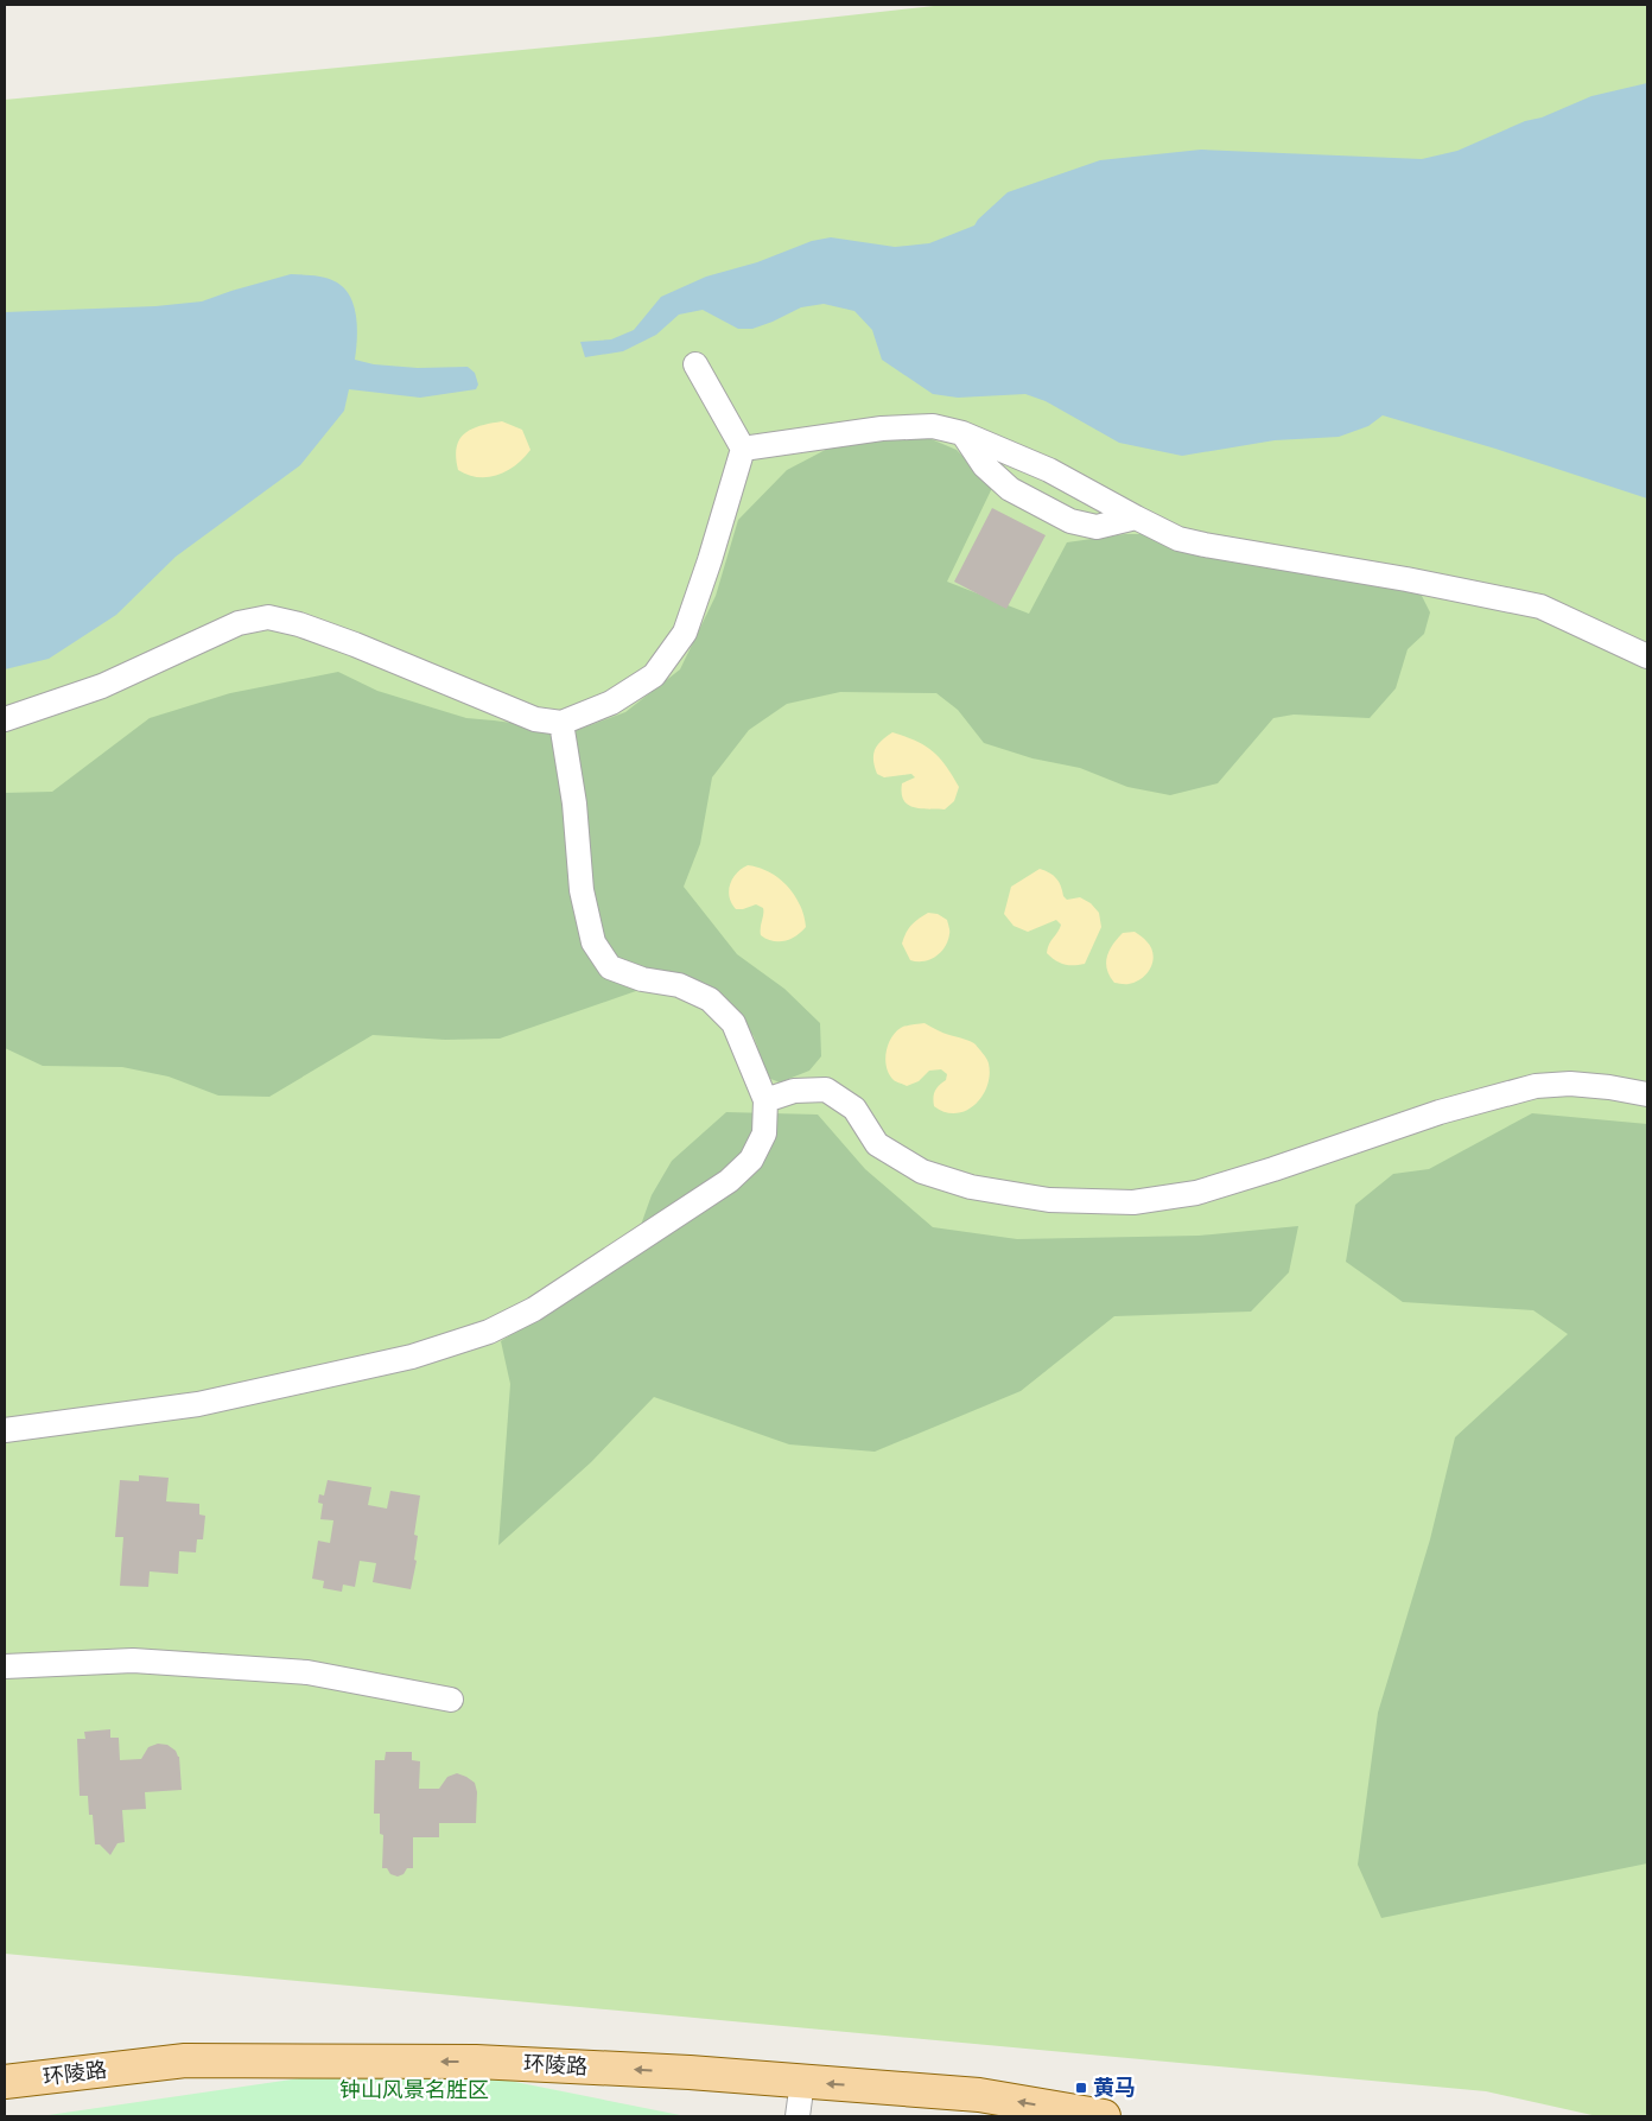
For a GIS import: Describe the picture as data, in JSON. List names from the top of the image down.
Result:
{
  "streets": {
    "main road": ["环陵路"]
  },
  "one_way": ["环陵路"],
  "parks": ["钟山风景名胜区"],
  "places": {
    "transit": ["黄马"]
  }
}
